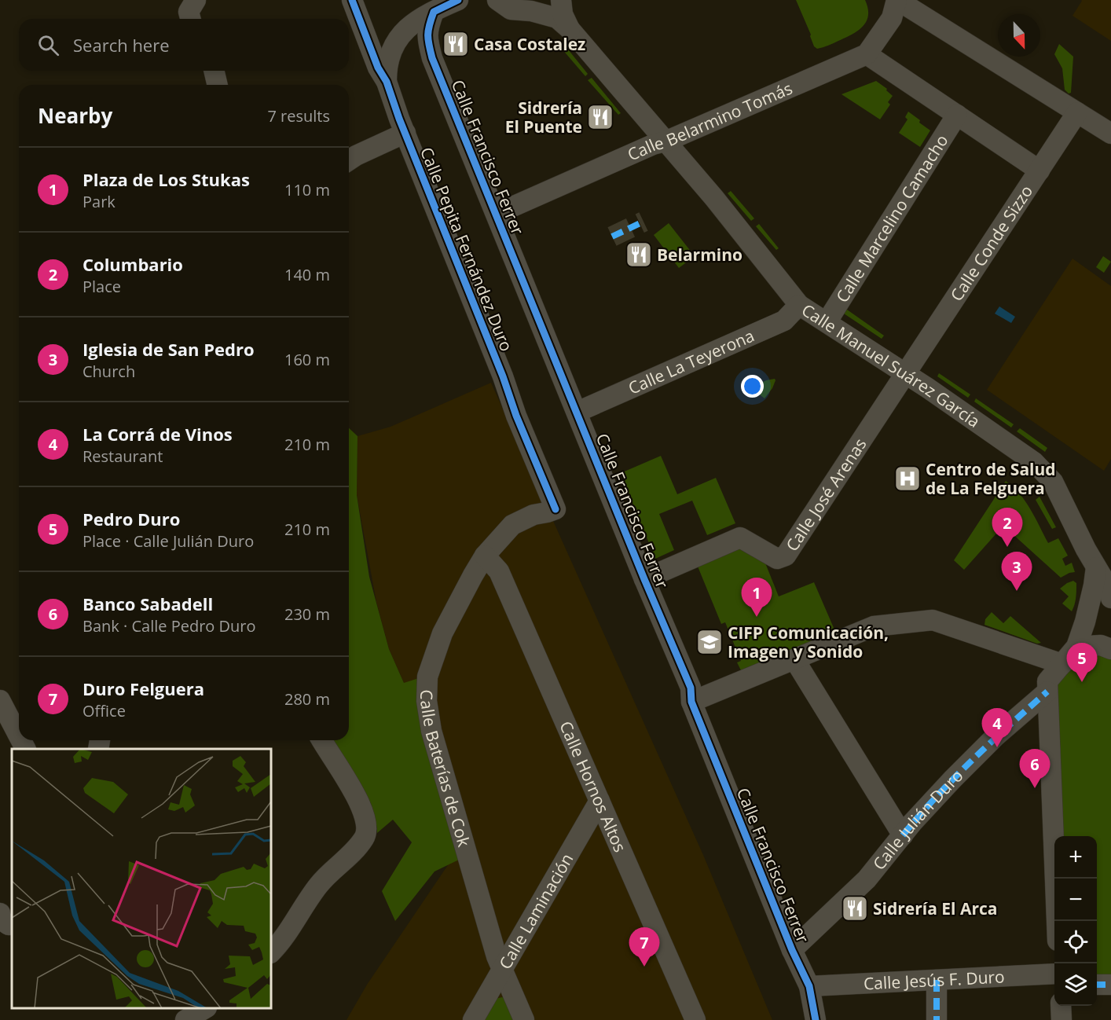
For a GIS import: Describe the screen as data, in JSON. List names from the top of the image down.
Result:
{
  "streets": {
    "street": [
      "Calle Belarmino Tomás",
      "Calle Francisco Ferrer",
      "Calle Marcelino Camacho",
      "Calle Conde Sizzo",
      "Calle Pepita Fernández Duro",
      "Calle La Teyerona",
      "Calle Manuel Suárez García",
      "Calle José Arenas",
      "Calle Baterías de Cok",
      "Calle Hornos Altos",
      "Calle Julián Duro",
      "Calle Laminación",
      "Calle Jesús F. Duro"
    ]
  },
  "crossings": [
    ["Calle Belarmino Tomás", "Calle Francisco Ferrer"],
    ["Calle Belarmino Tomás", "Calle Manuel Suárez García"],
    ["Calle Francisco Ferrer", "Calle La Teyerona"],
    ["Calle Francisco Ferrer", "Calle José Arenas"],
    ["Calle Francisco Ferrer", "Calle Julián Duro"],
    ["Calle Francisco Ferrer", "Calle Jesús F. Duro"],
    ["Calle Marcelino Camacho", "Calle Manuel Suárez García"],
    ["Calle Conde Sizzo", "Calle Manuel Suárez García"],
    ["Calle Conde Sizzo", "Calle José Arenas"],
    ["Calle Pepita Fernández Duro", "Calle Baterías de Cok"],
    ["Calle La Teyerona", "Calle Manuel Suárez García"],
    ["Calle Manuel Suárez García", "Calle José Arenas"],
    ["Calle Manuel Suárez García", "Calle Julián Duro"],
    ["Calle Baterías de Cok", "Calle Hornos Altos"],
    ["Calle Baterías de Cok", "Calle Laminación"],
    ["Calle Hornos Altos", "Calle Laminación"]
  ],
  "places": {
    "restaurant": [
      "Casa Costalez",
      "Sidrería El Puente",
      "Belarmino",
      "Sidrería El Arca"
    ],
    "hospital": ["Centro de Salud de La Felguera"],
    "school or university": ["CIFP Comunicación, Imagen y Sonido"]
  },
  "north": "bottom",
  "page": {
    "search": "Search here",
    "heading": ["Nearby", "7 results"],
    "list": [
      {
        "mark": "1",
        "name": "Plaza de Los Stukas",
        "note": "Park",
        "value": "110 m"
      },
      {
        "mark": "2",
        "name": "Columbario",
        "note": "Place",
        "value": "140 m"
      },
      {
        "mark": "3",
        "name": "Iglesia de San Pedro",
        "note": "Church",
        "value": "160 m"
      },
      {
        "mark": "4",
        "name": "La Corrá de Vinos",
        "note": "Restaurant",
        "value": "210 m"
      },
      {
        "mark": "5",
        "name": "Pedro Duro",
        "note": "Place · Calle Julián Duro",
        "value": "210 m"
      },
      {
        "mark": "6",
        "name": "Banco Sabadell",
        "note": "Bank · Calle Pedro Duro",
        "value": "230 m"
      },
      {
        "mark": "7",
        "name": "Duro Felguera",
        "note": "Office",
        "value": "280 m"
      }
    ],
    "pins": [
      "2",
      "3",
      "1",
      "5",
      "4",
      "6",
      "7"
    ],
    "map_buttons": ["+", "−"]
  }
}
